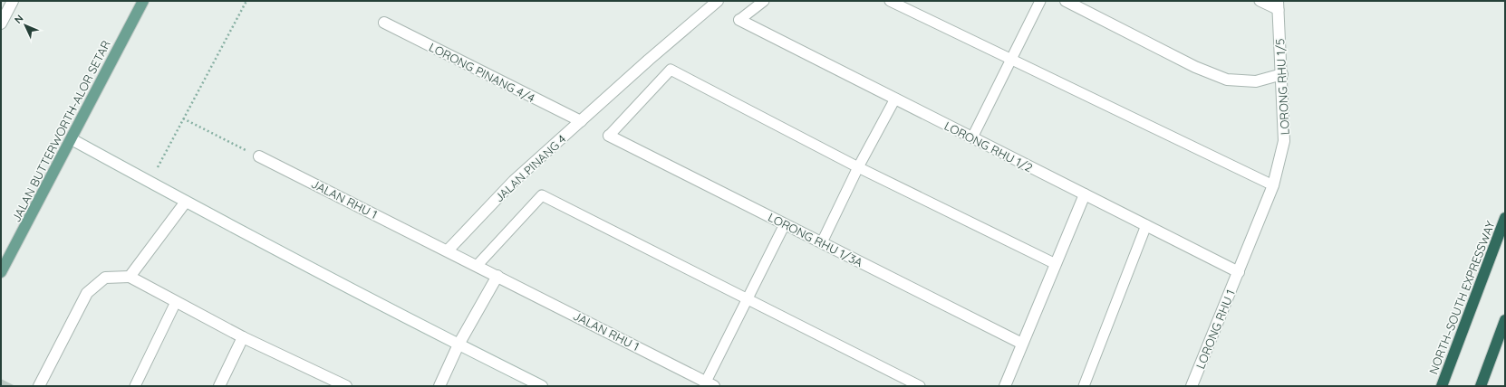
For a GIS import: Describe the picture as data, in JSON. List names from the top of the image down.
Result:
{
  "streets": {
    "highway": ["NORTH–SOUTH EXPRESSWAY"],
    "main road": ["JALAN BUTTERWORTH-ALOR SETAR"],
    "street": [
      "LORONG PINANG 4/4",
      "LORONG RHU 1/5",
      "LORONG RHU 1/2",
      "JALAN PINANG 4",
      "JALAN RHU 1",
      "LORONG RHU 1/3A",
      "LORONG RHU 1"
    ]
  },
  "crossings": [
    ["LORONG PINANG 4/4", "JALAN PINANG 4"],
    ["LORONG RHU 1/5", "LORONG RHU 1/2"],
    ["LORONG RHU 1/5", "LORONG RHU 1"],
    ["LORONG RHU 1/2", "LORONG RHU 1"],
    ["JALAN PINANG 4", "JALAN RHU 1"]
  ],
  "north": "top left"
}
